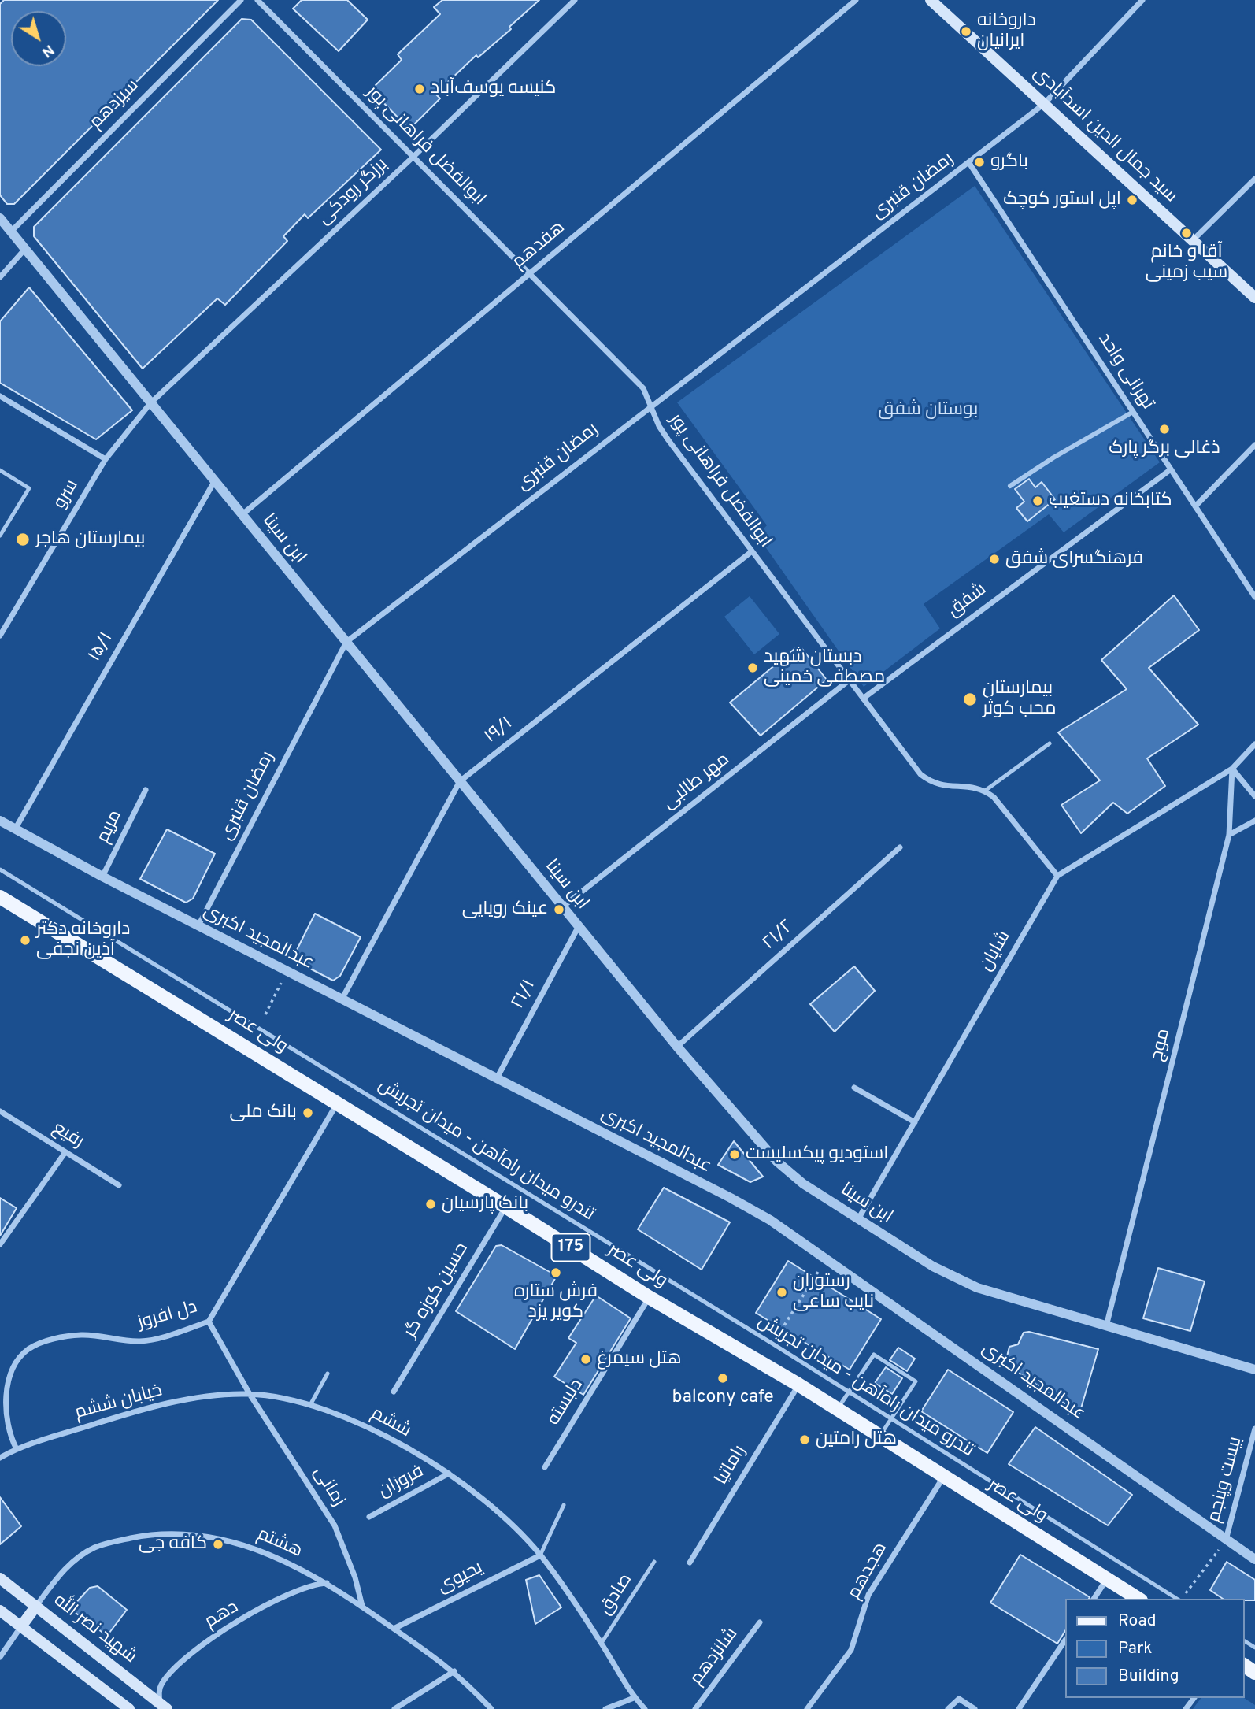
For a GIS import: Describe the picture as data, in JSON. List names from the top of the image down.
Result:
{
  "streets": {
    "main road": [
      "سید جمال الدین اسدآبادی",
      "ولی عصر",
      "175",
      "شهید نصر الله"
    ],
    "street": [
      "سیزدهم",
      "ابوالفضل فراهانی پور",
      "رمضان قنبری",
      "برزگر رودکی",
      "هفدهم",
      "تهرانی واحد",
      "سرو",
      "ابن سینا",
      "شفق",
      "۱۵/۱",
      "۱۹/۱",
      "مهر طالبی",
      "مریم",
      "۲۱/۲",
      "عبدالمجید اکبری",
      "شایان",
      "۲۱/۱",
      "موج",
      "رفیع",
      "حسین کوزه گر",
      "دل افروز",
      "خیابان ششم",
      "دلبسته",
      "ششم",
      "راماتیا",
      "بیست وپنجم",
      "فروزان",
      "زمانی",
      "هشتم",
      "هجدهم",
      "یحیوی",
      "دهم",
      "شانزدهم"
    ],
    "lane": ["تندرو میدان راه‌آهن - میدان تجریش", "صادق"]
  },
  "crossings": [
    ["سیزدهم", "ابن سینا"],
    ["سید جمال الدین اسدآبادی", "رمضان قنبری"],
    ["ابوالفضل فراهانی پور", "رمضان قنبری"],
    ["ابوالفضل فراهانی پور", "برزگر رودکی"],
    ["ابوالفضل فراهانی پور", "هفدهم"],
    ["ابوالفضل فراهانی پور", "شفق"],
    ["ابوالفضل فراهانی پور", "۱۹/۱"],
    ["ابوالفضل فراهانی پور", "مهر طالبی"],
    ["رمضان قنبری", "تهرانی واحد"],
    ["رمضان قنبری", "ابن سینا"],
    ["رمضان قنبری", "عبدالمجید اکبری"],
    ["برزگر رودکی", "سرو"],
    ["برزگر رودکی", "ابن سینا"],
    ["هفدهم", "ابن سینا"],
    ["تهرانی واحد", "شفق"],
    ["سرو", "ابن سینا"],
    ["ابن سینا", "۱۵/۱"],
    ["ابن سینا", "۱۹/۱"],
    ["ابن سینا", "مهر طالبی"],
    ["ابن سینا", "۲۱/۲"],
    ["ابن سینا", "شایان"],
    ["ابن سینا", "۲۱/۱"],
    ["ابن سینا", "موج"],
    ["۱۵/۱", "عبدالمجید اکبری"],
    ["۱۹/۱", "عبدالمجید اکبری"],
    ["مریم", "عبدالمجید اکبری"],
    ["عبدالمجید اکبری", "۲۱/۱"],
    ["عبدالمجید اکبری", "بیست وپنجم"],
    ["شایان", "موج"],
    ["ولی عصر", "حسین کوزه گر"],
    ["ولی عصر", "دل افروز"],
    ["ولی عصر", "دلبسته"],
    ["ولی عصر", "راماتیا"],
    ["ولی عصر", "هجدهم"],
    ["دل افروز", "خیابان ششم"],
    ["دل افروز", "زمانی"],
    ["خیابان ششم", "ششم"],
    ["خیابان ششم", "زمانی"],
    ["ششم", "فروزان"],
    ["ششم", "زمانی"],
    ["ششم", "یحیوی"],
    ["ششم", "صادق"],
    ["زمانی", "هشتم"],
    ["هشتم", "یحیوی"],
    ["هشتم", "دهم"],
    ["هشتم", "شهید نصر الله"],
    ["دهم", "شهید نصر الله"]
  ],
  "parks": ["بوستان شفق"],
  "places": [
    "داروخانه ایرانیان",
    "کنیسه یوسف‌آباد",
    "باگرو",
    "اپل استور کوچک",
    "آقا و خانم سیب زمینی",
    "ذغالی برگر پارک",
    "کتابخانه دستغیب",
    "بیمارستان هاجر",
    "فرهنگسرای شفق",
    "دبستان شهید مصطفی خمینی",
    "بیمارستان محب کوثر",
    "عینک رویایی",
    "داروخانه دکتر آذین نجفی",
    "بانک ملی",
    "استودیو پیکسلیست",
    "بانک پارسیان",
    "فرش ستاره کویر یزد",
    "رستوران نایب ساعی",
    "هتل سیمرغ",
    "balcony cafe",
    "هتل رامتین",
    "کافه جی"
  ],
  "legend": ["Road", "Park", "Building"],
  "north": "bottom right"
}
